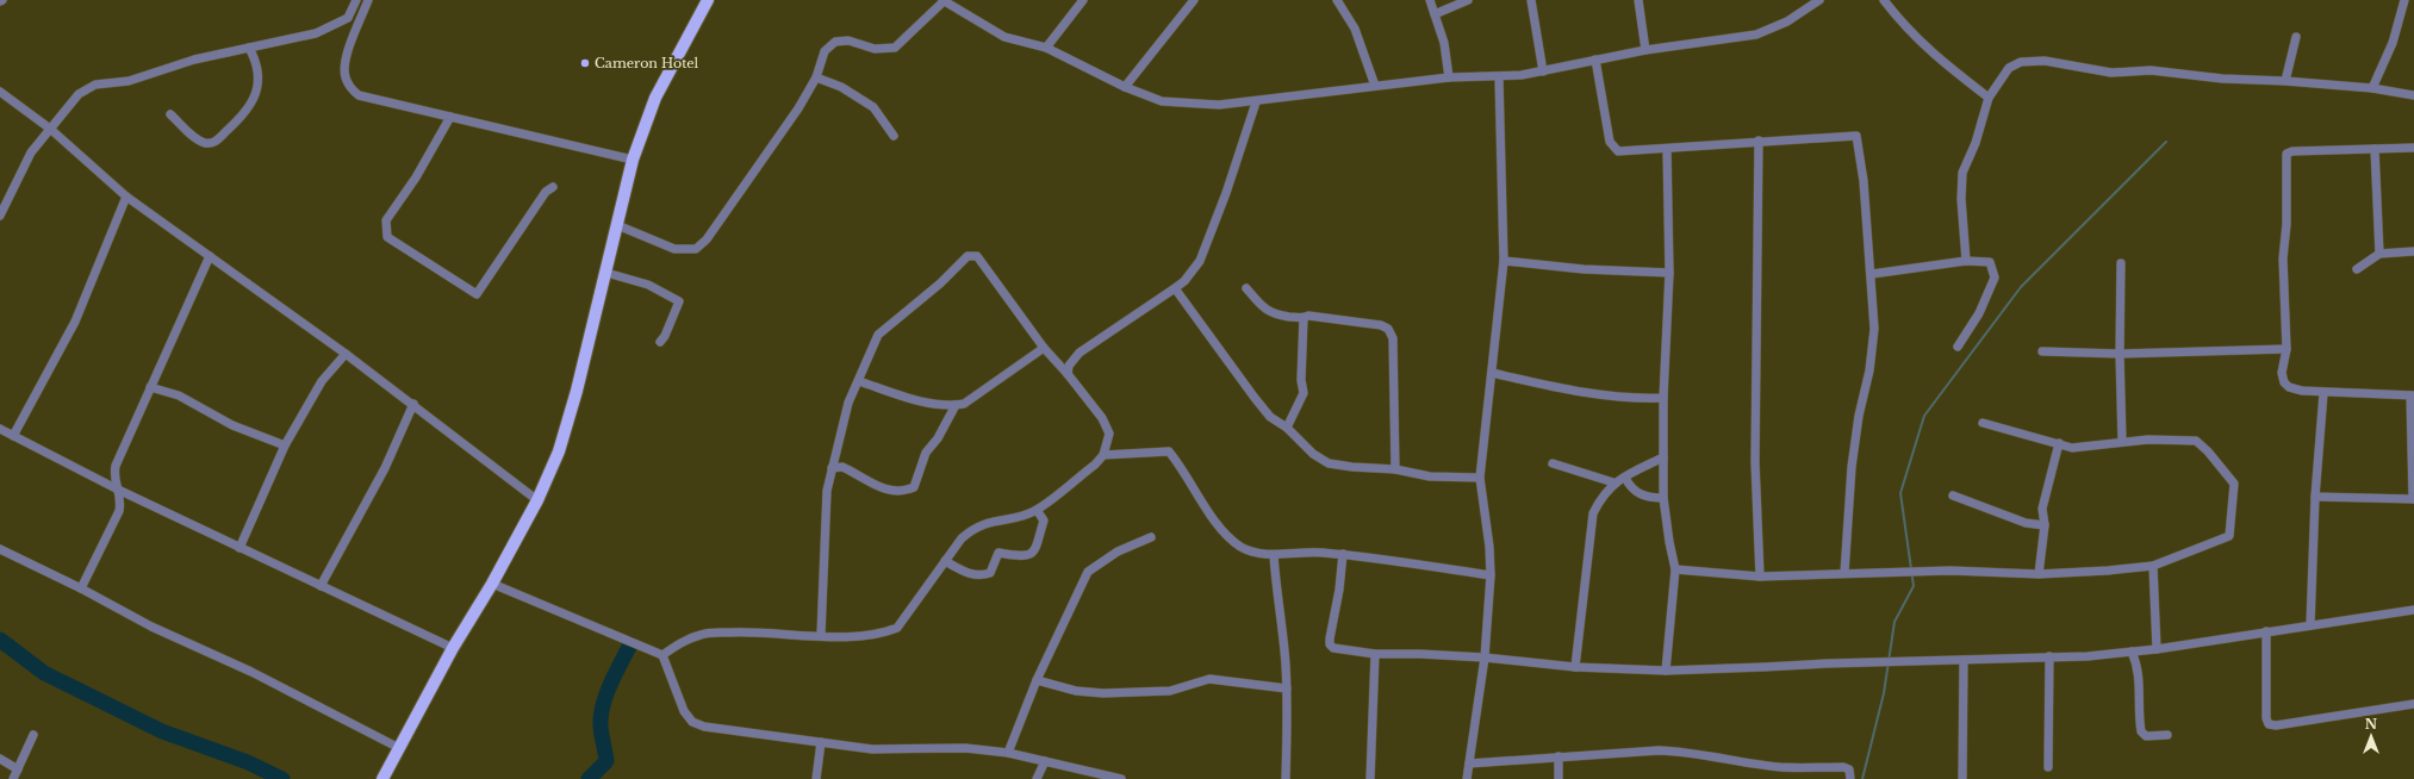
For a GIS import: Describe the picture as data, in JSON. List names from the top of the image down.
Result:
{
  "places": ["Cameron Hotel"],
  "north": "top"
}
